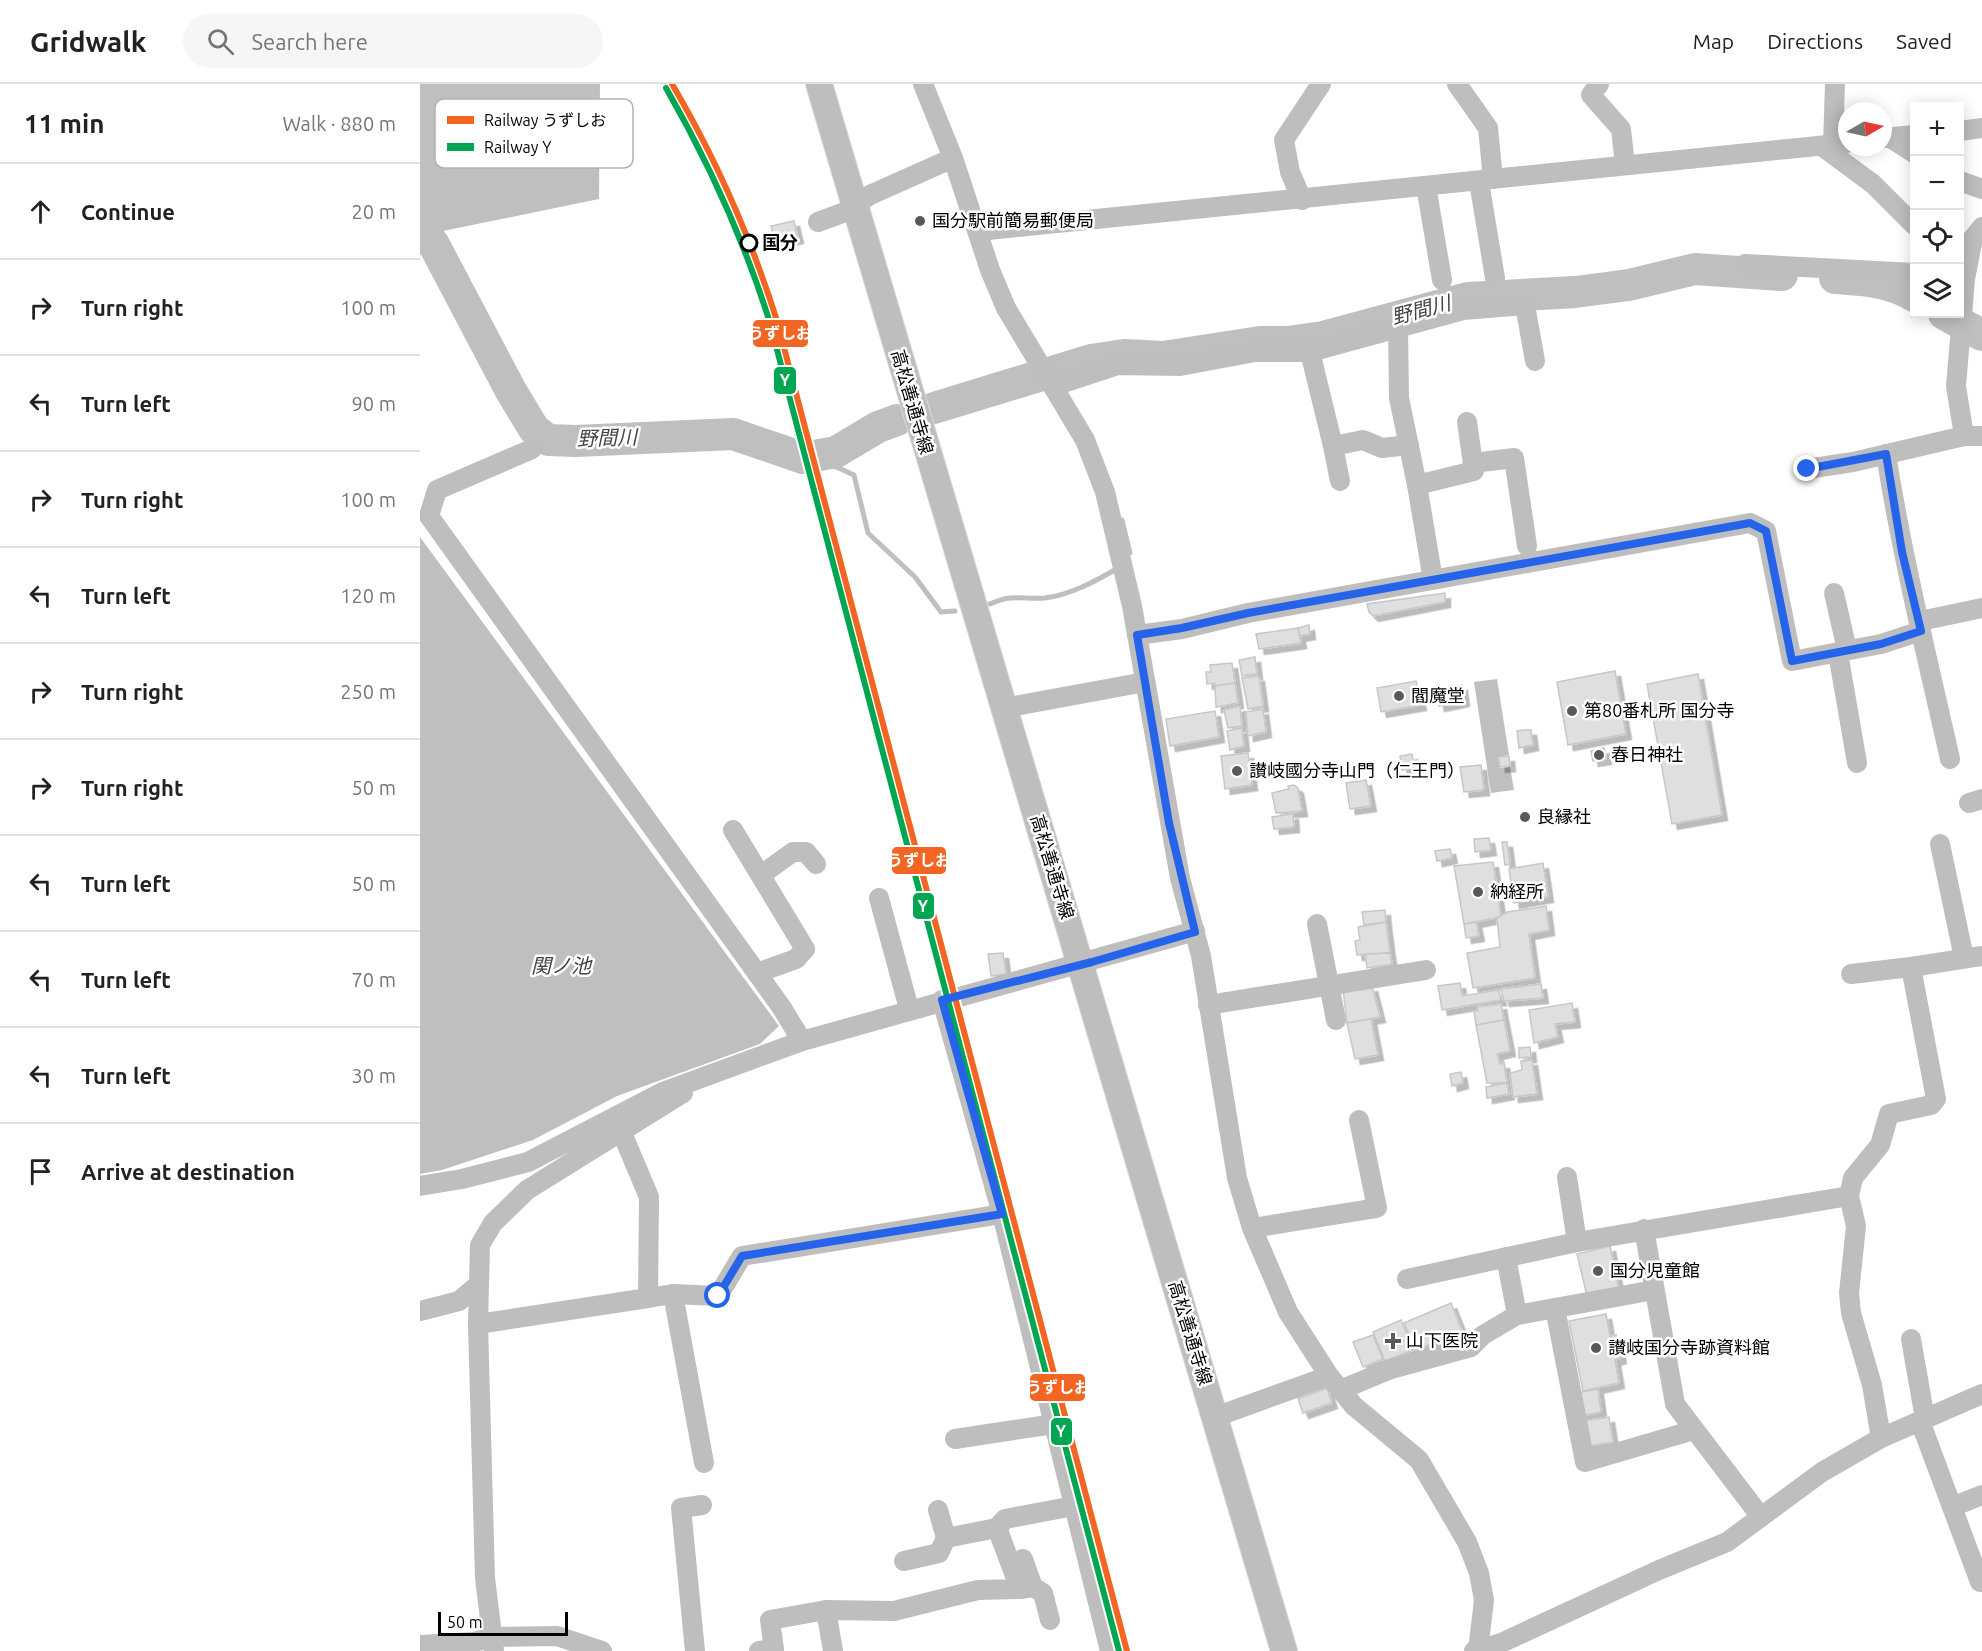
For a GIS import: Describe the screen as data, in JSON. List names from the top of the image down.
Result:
{
  "streets": {
    "main road": ["高松善通寺線"]
  },
  "water": ["野間川", "関ノ池"],
  "places": {
    "other": [
      "国分駅前簡易郵便局",
      "国分",
      "閻魔堂",
      "第80番札所 国分寺",
      "春日神社",
      "讃岐國分寺山門（仁王門）",
      "良縁社",
      "納経所",
      "国分児童館",
      "讃岐国分寺跡資料館"
    ],
    "health": ["山下医院"]
  },
  "lines": ["rail line うずしお", "rail line Y"],
  "legend": ["Railway うずしお", "Railway Y"],
  "scale_bar": "50 m",
  "north": "right",
  "page": {
    "header": "Gridwalk",
    "search": "Search here",
    "nav": ["Map", "Directions", "Saved"],
    "heading": ["11 min", "Walk · 880 m"],
    "map_buttons": ["+", "−"],
    "list": [
      ["Continue", "20 m"],
      ["Turn right", "100 m"],
      ["Turn left", "90 m"],
      ["Turn right", "100 m"],
      ["Turn left", "120 m"],
      ["Turn right", "250 m"],
      ["Turn right", "50 m"],
      ["Turn left", "50 m"],
      ["Turn left", "70 m"],
      ["Turn left", "30 m"],
      "Arrive at destination"
    ],
    "scale": "50 m"
  }
}
